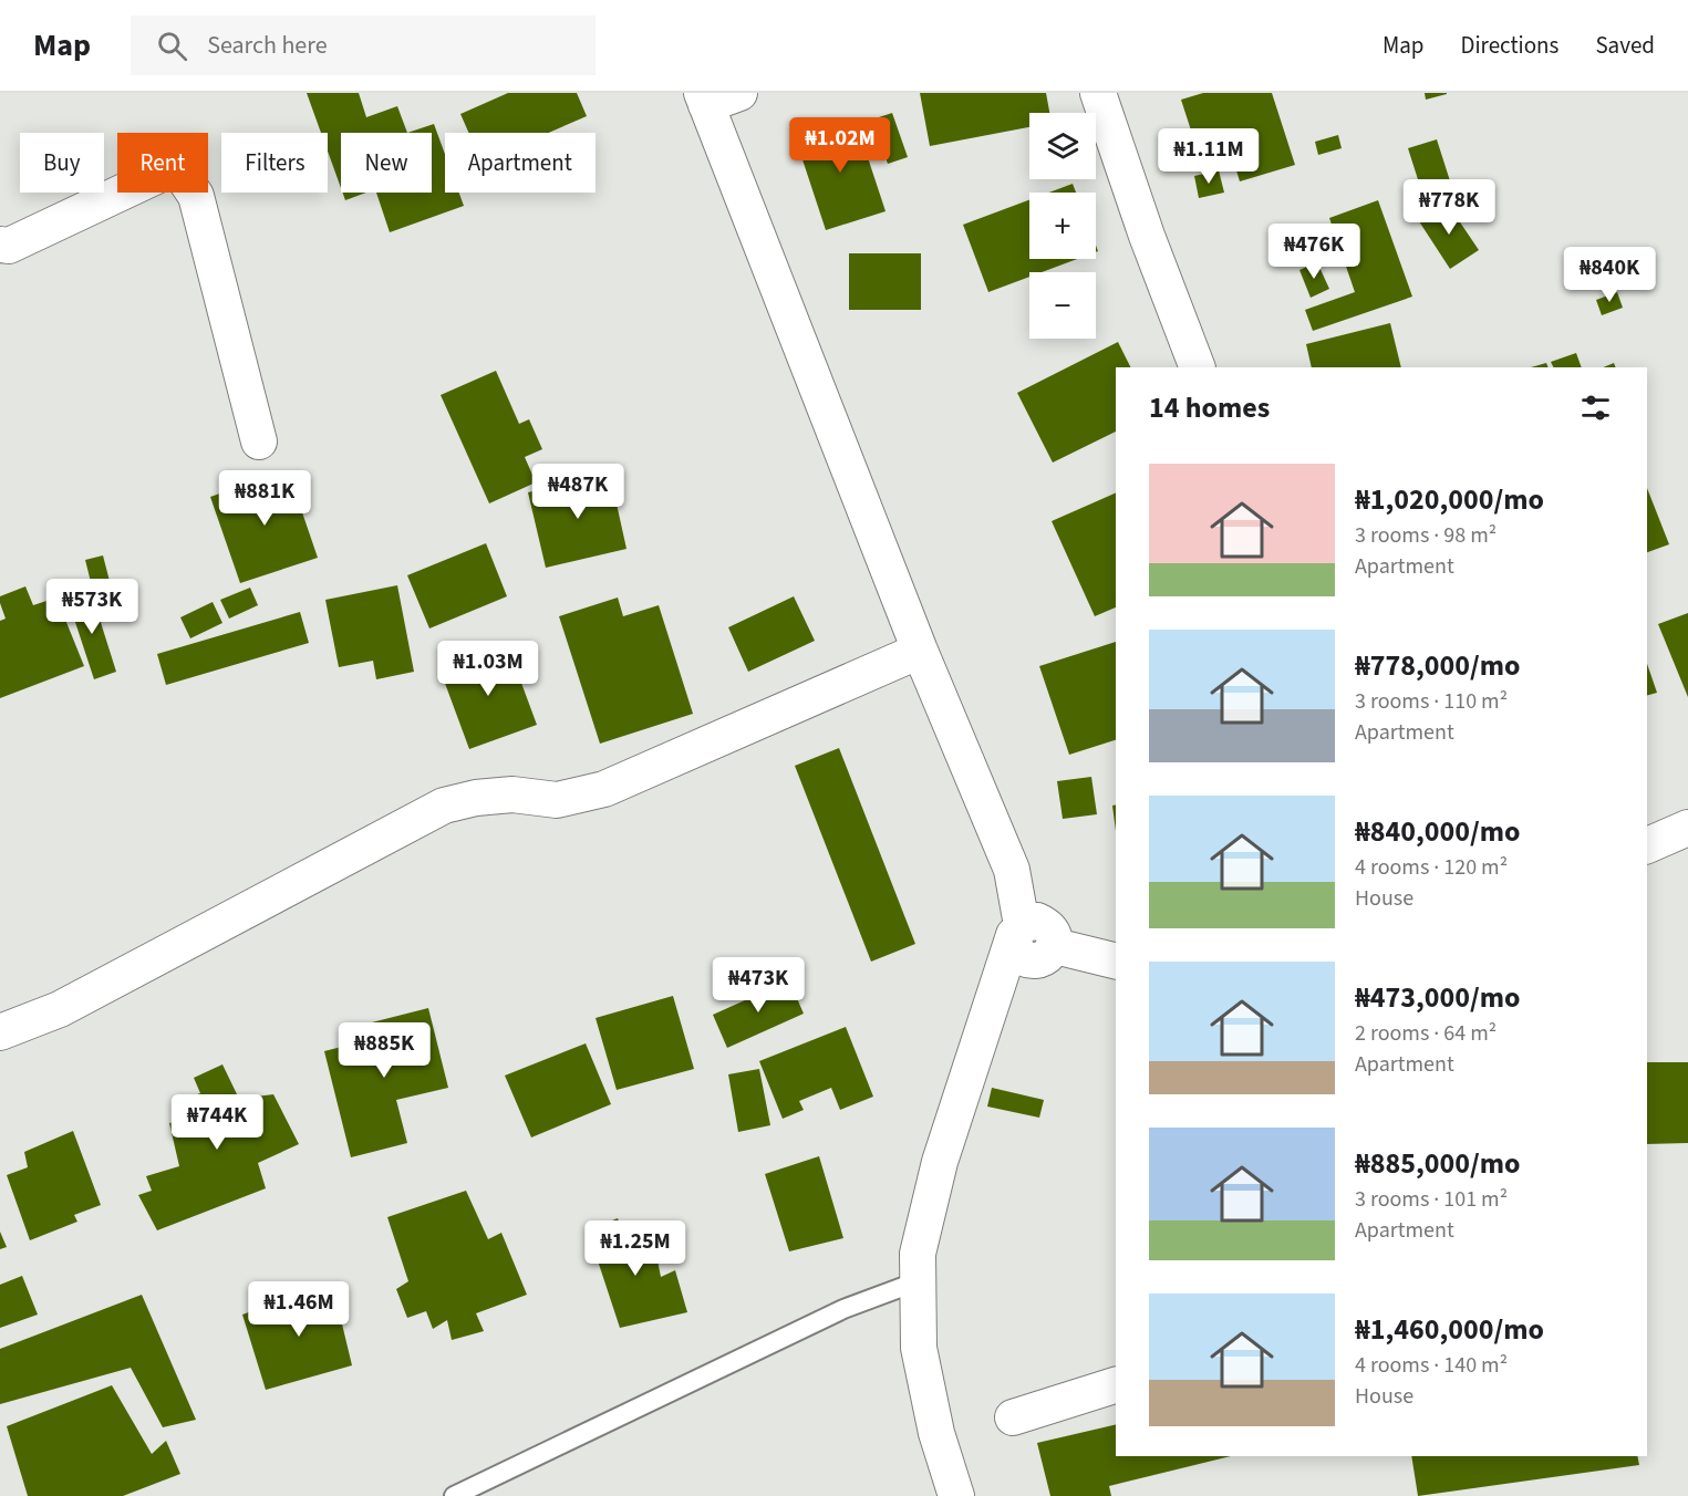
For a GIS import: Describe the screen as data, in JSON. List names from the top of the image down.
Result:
{
  "page": {
    "header": "Map",
    "search": "Search here",
    "nav": ["Map", "Directions", "Saved"],
    "map_buttons": ["+", "−"],
    "price": [
      "₦1.02M",
      "₦1.11M",
      "₦778K",
      "₦476K",
      "₦840K",
      "₦487K",
      "₦881K",
      "₦573K",
      "₦1.03M",
      "₦473K",
      "₦885K",
      "₦744K",
      "₦1.25M",
      "₦1.46M"
    ],
    "chip": [
      "Buy",
      "Rent",
      "Filters",
      "New",
      "Apartment"
    ],
    "heading": "14 homes",
    "list": [
      {
        "name": "₦1,020,000/mo",
        "note": "3 rooms · 98 m² · Apartment"
      },
      {
        "name": "₦778,000/mo",
        "note": "3 rooms · 110 m² · Apartment"
      },
      {
        "name": "₦840,000/mo",
        "note": "4 rooms · 120 m² · House"
      },
      {
        "name": "₦473,000/mo",
        "note": "2 rooms · 64 m² · Apartment"
      },
      {
        "name": "₦885,000/mo",
        "note": "3 rooms · 101 m² · Apartment"
      },
      {
        "name": "₦1,460,000/mo",
        "note": "4 rooms · 140 m² · House"
      }
    ]
  }
}
